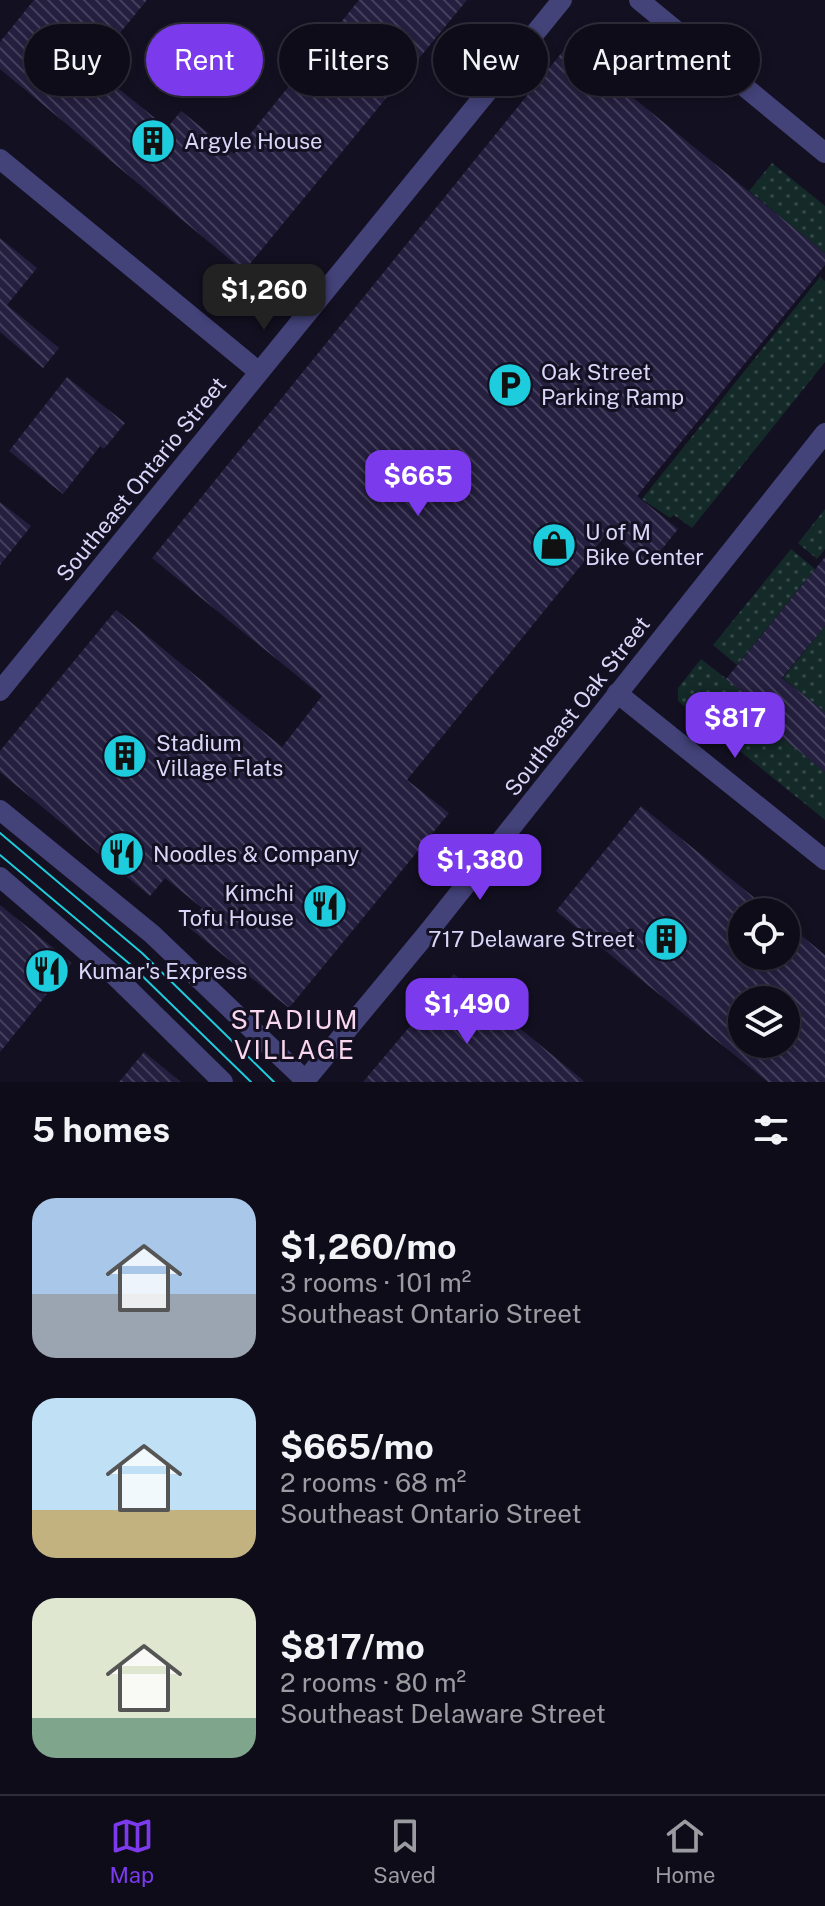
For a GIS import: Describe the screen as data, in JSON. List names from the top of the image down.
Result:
{
  "streets": {
    "street": ["Southeast Ontario Street", "Southeast Oak Street"]
  },
  "districts": ["STADIUM VILLAGE"],
  "places": {
    "building": ["Argyle House", "Stadium Village Flats", "717 Delaware Street"],
    "parking": ["Oak Street Parking Ramp"],
    "shop": ["U of M Bike Center"],
    "restaurant": ["Noodles & Company", "Kimchi Tofu House", "Kumar's Express"]
  },
  "page": {
    "chip": [
      "Buy",
      "Rent",
      "Filters",
      "New",
      "Apartment"
    ],
    "price": [
      "$1,260",
      "$665",
      "$817",
      "$1,380",
      "$1,490"
    ],
    "heading": "5 homes",
    "list": [
      {
        "name": "$1,260/mo",
        "note": "3 rooms · 101 m² · Southeast Ontario Street"
      },
      {
        "name": "$665/mo",
        "note": "2 rooms · 68 m² · Southeast Ontario Street"
      },
      {
        "name": "$817/mo",
        "note": "2 rooms · 80 m² · Southeast Delaware Street"
      }
    ],
    "tabs": ["Map", "Saved", "Home"]
  }
}
